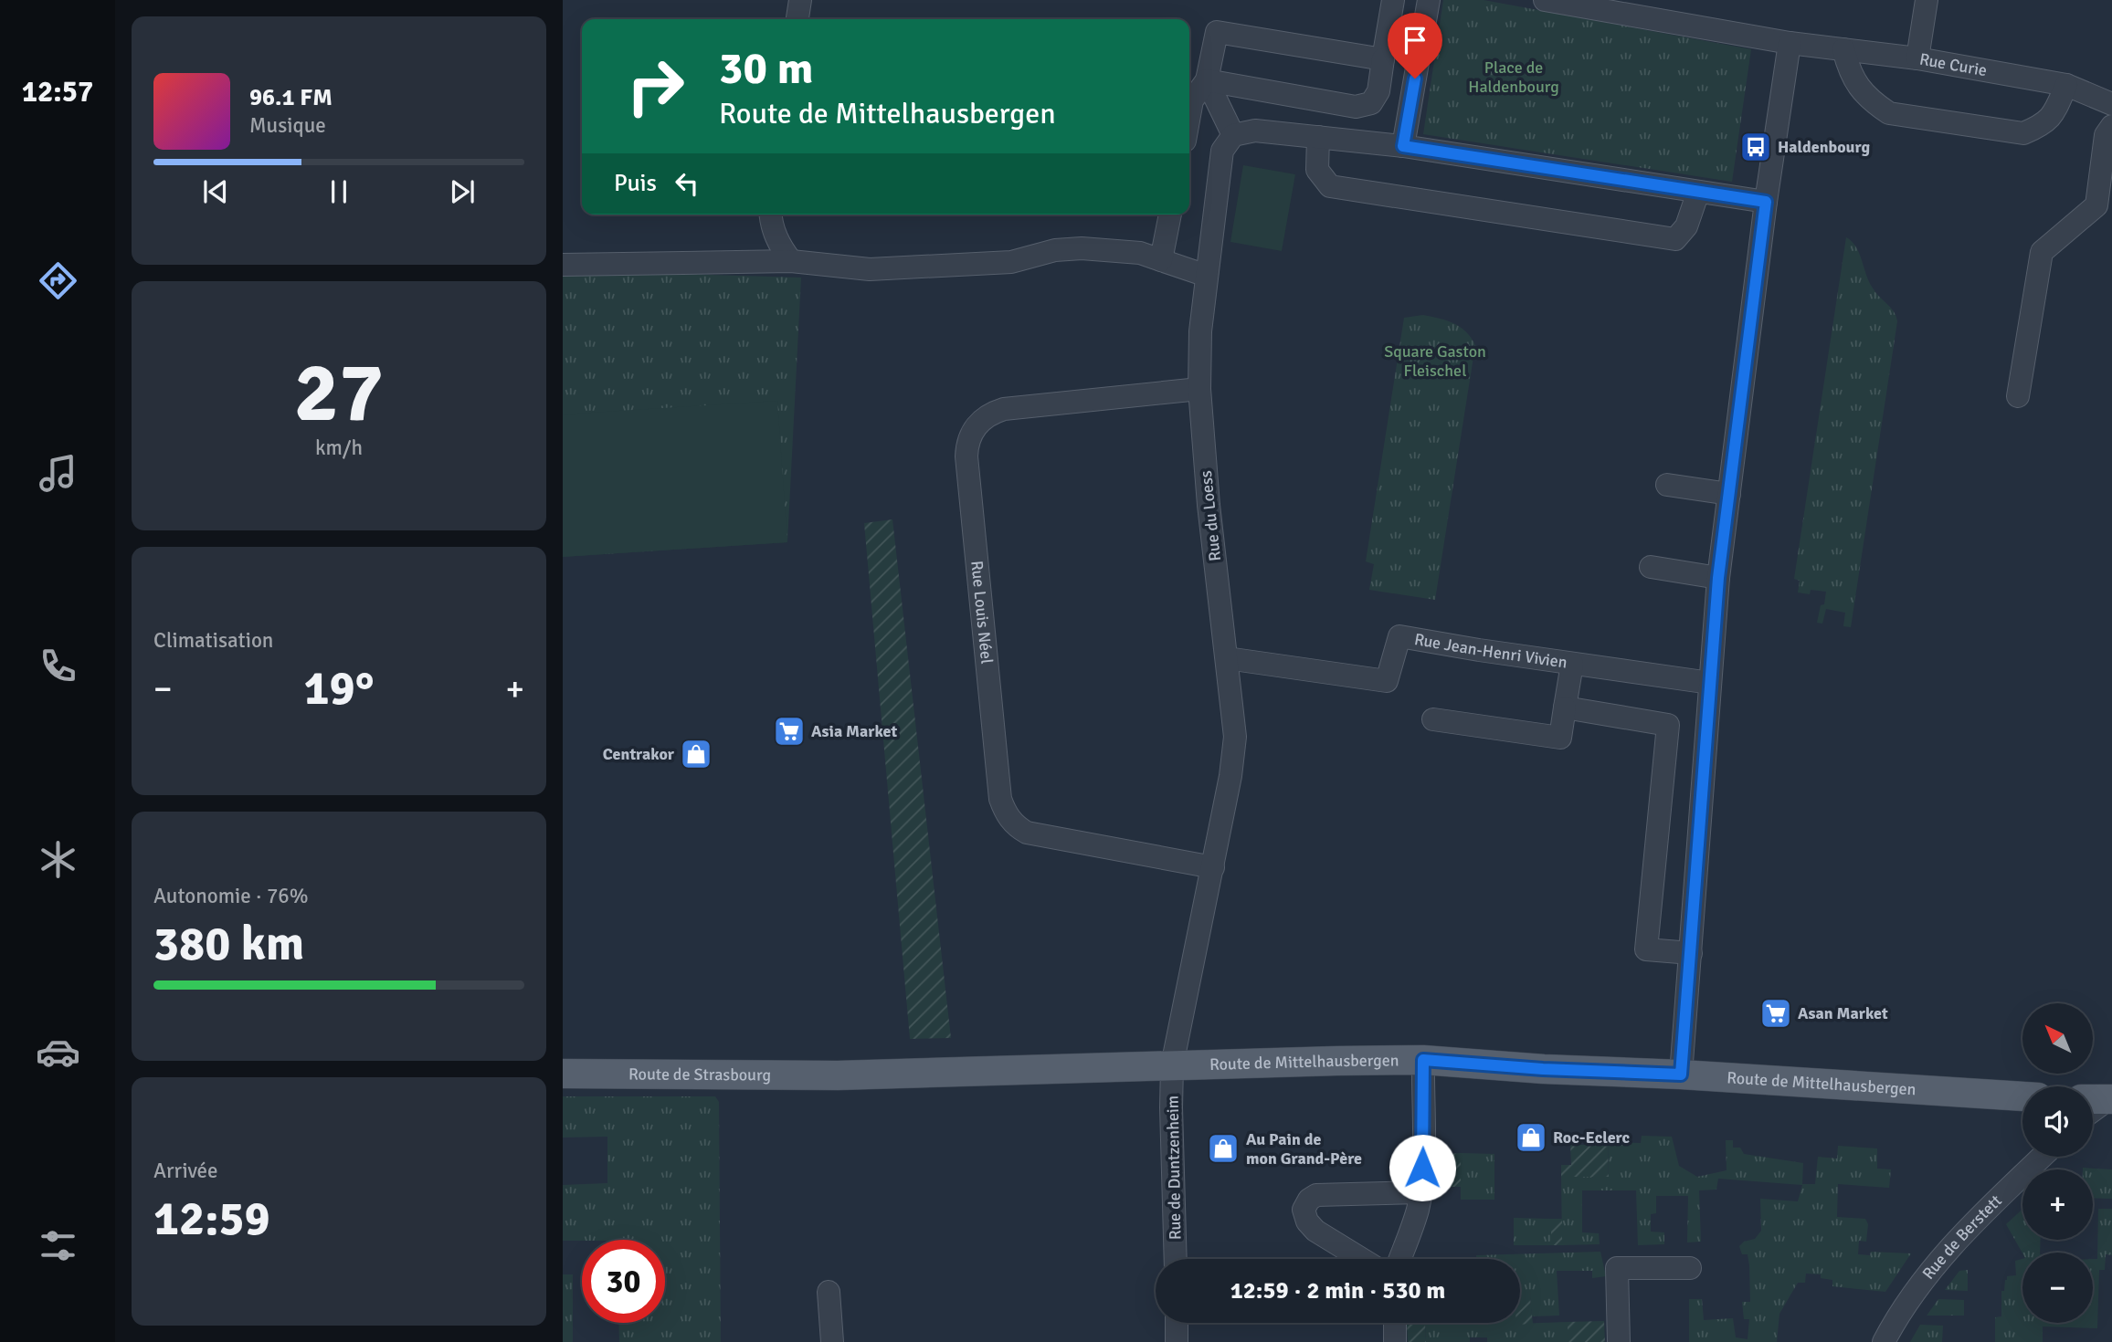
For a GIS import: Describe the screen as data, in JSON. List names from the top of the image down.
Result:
{
  "streets": {
    "main road": ["Route de Mittelhausbergen", "Route de Strasbourg"],
    "street": [
      "Rue Curie",
      "Rue du Loess",
      "Rue Louis Néel",
      "Rue Jean-Henri Vivien",
      "Rue de Duntzenheim",
      "Rue de Berstett"
    ]
  },
  "crossings": [
    ["Rue du Loess", "Rue Louis Néel"],
    ["Rue du Loess", "Rue Jean-Henri Vivien"],
    ["Rue du Loess", "Route de Mittelhausbergen"],
    ["Rue du Loess", "Rue de Duntzenheim"],
    ["Route de Mittelhausbergen", "Route de Strasbourg"],
    ["Route de Mittelhausbergen", "Rue de Duntzenheim"]
  ],
  "parks": ["Place de Haldenbourg", "Square Gaston Fleischel"],
  "places": {
    "bus stop": ["Haldenbourg"],
    "supermarket": ["Asia Market", "Asan Market"],
    "shop": ["Centrakor", "Roc-Eclerc", "Au Pain de mon Grand-Père"]
  },
  "north": "top left",
  "page": {
    "tabs": "12:57",
    "turn": ["30 m", "Route de Mittelhausbergen"],
    "song": ["96.1 FM", "Musique"],
    "then": "Puis",
    "tile": [
      ["27", "km/h"],
      "Climatisation",
      ["Autonomie · 76%", "380 km"],
      ["Arrivée", "12:59"]
    ],
    "heat": ["−", "19°", "+"],
    "map_buttons": ["+", "−"],
    "limit": "30",
    "trip": "12:59 · 2 min · 530 m"
  }
}
